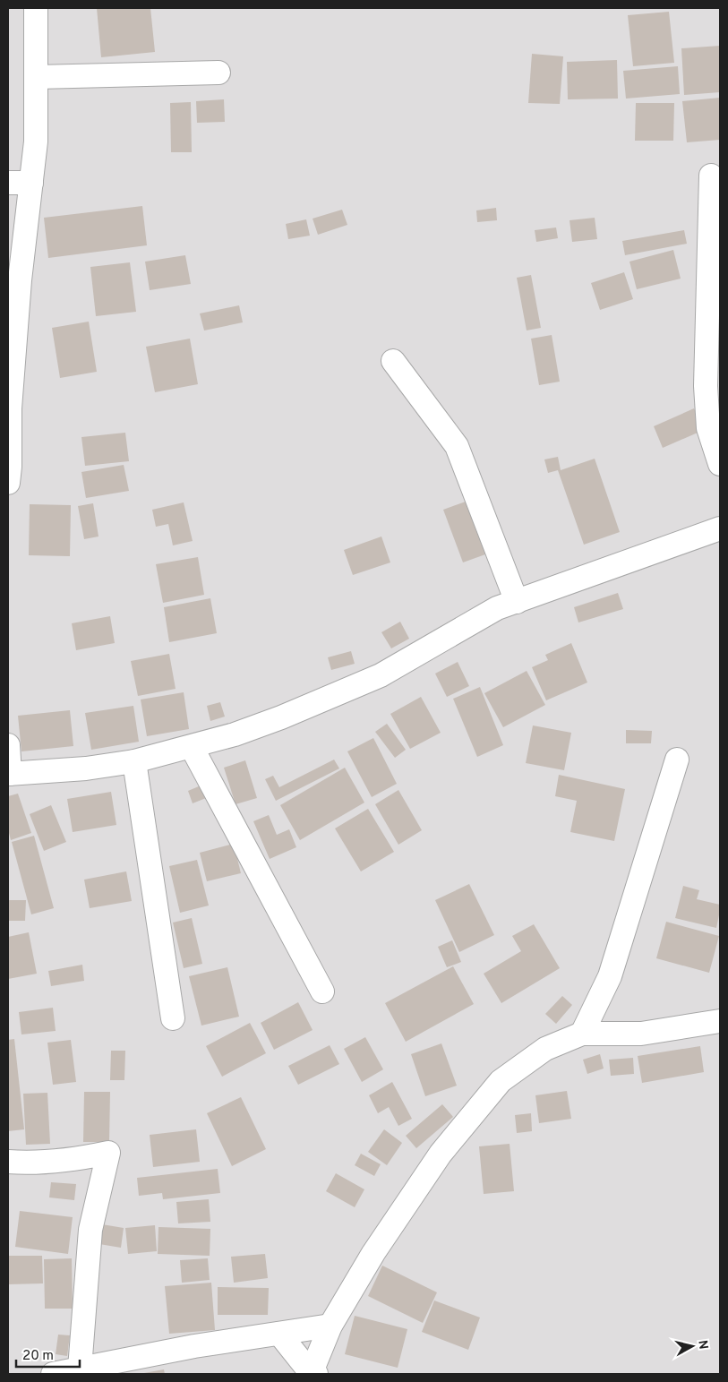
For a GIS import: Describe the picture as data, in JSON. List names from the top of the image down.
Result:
{
  "scale_bar": "20 m",
  "north": "right"
}
